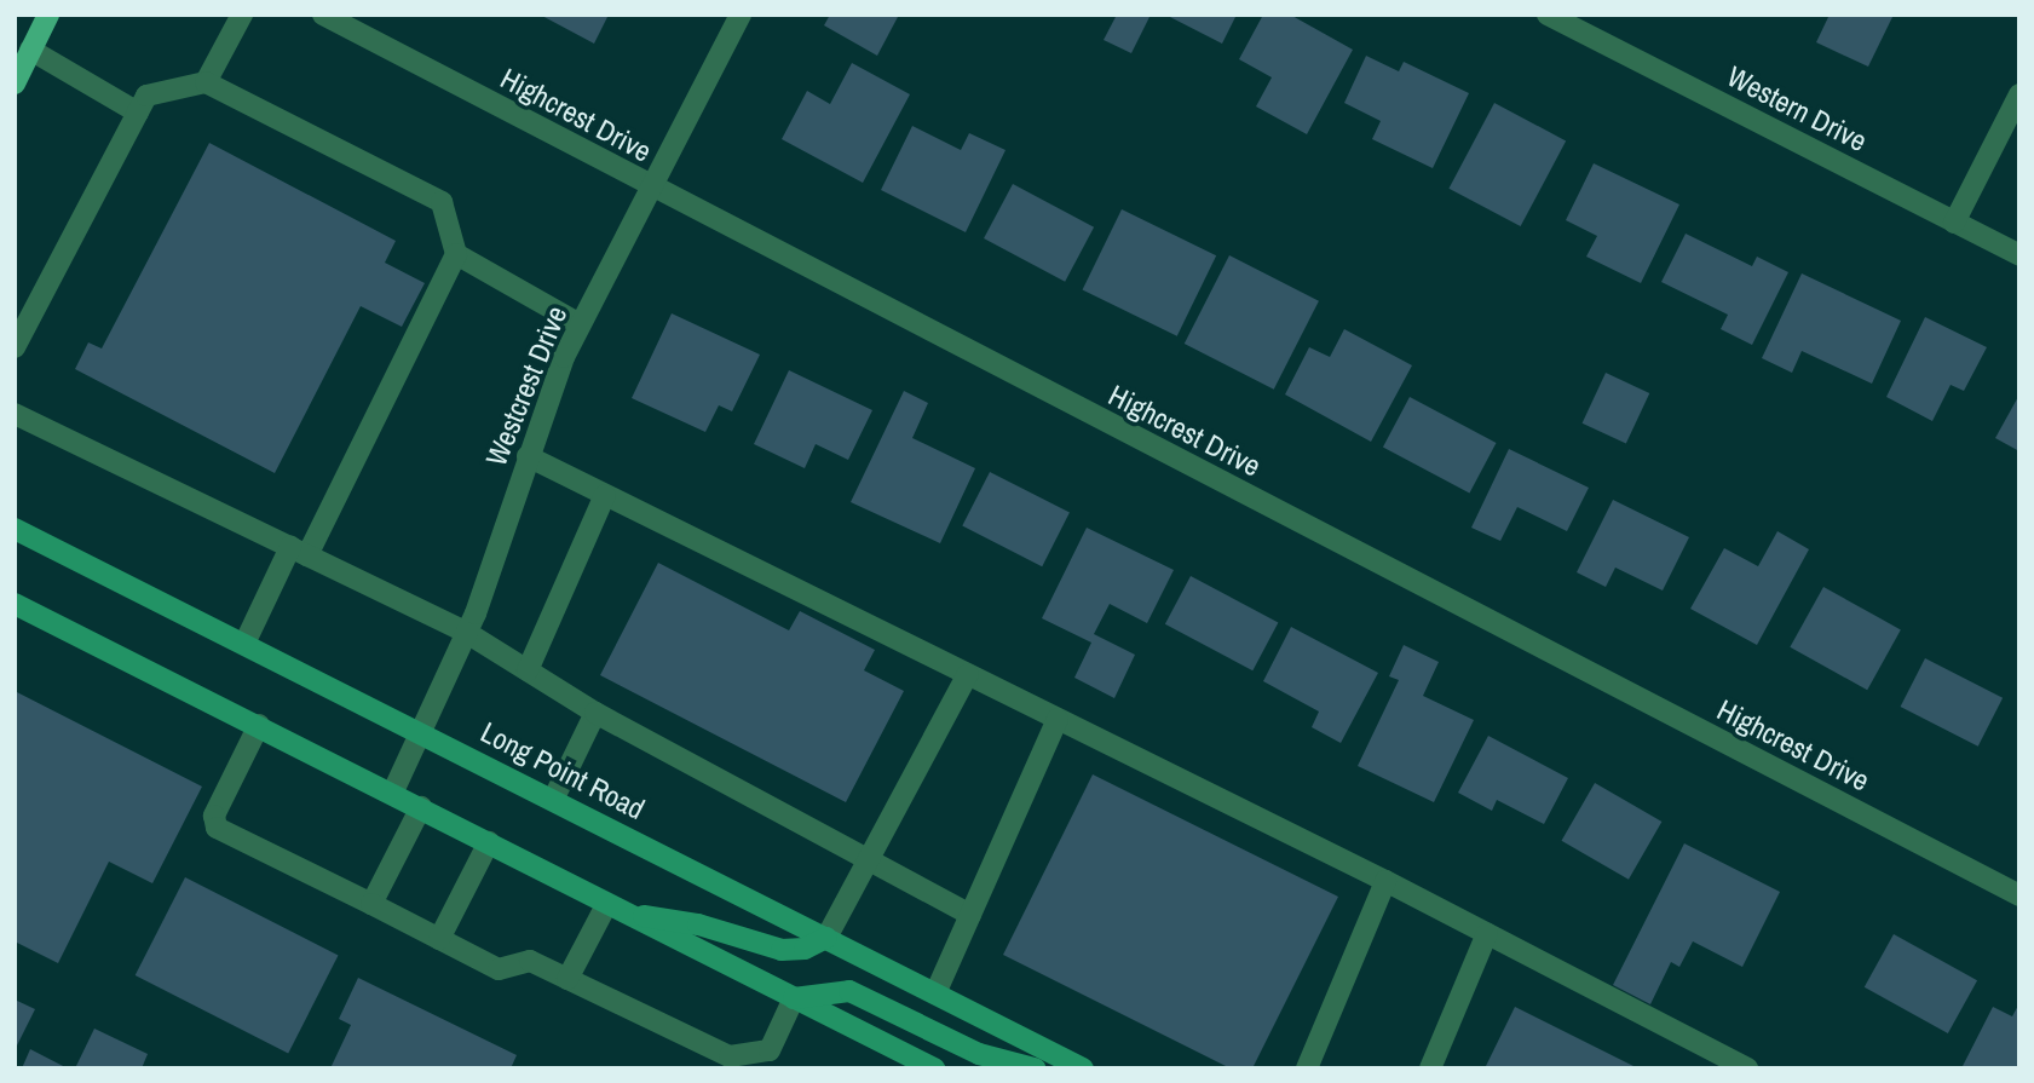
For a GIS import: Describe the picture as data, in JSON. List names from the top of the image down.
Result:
{
  "streets": {
    "main road": ["Long Point Road"],
    "street": ["Western Drive", "Highcrest Drive", "Westcrest Drive"]
  },
  "crossings": [
    ["Highcrest Drive", "Westcrest Drive"],
    ["Westcrest Drive", "Long Point Road"]
  ]
}
